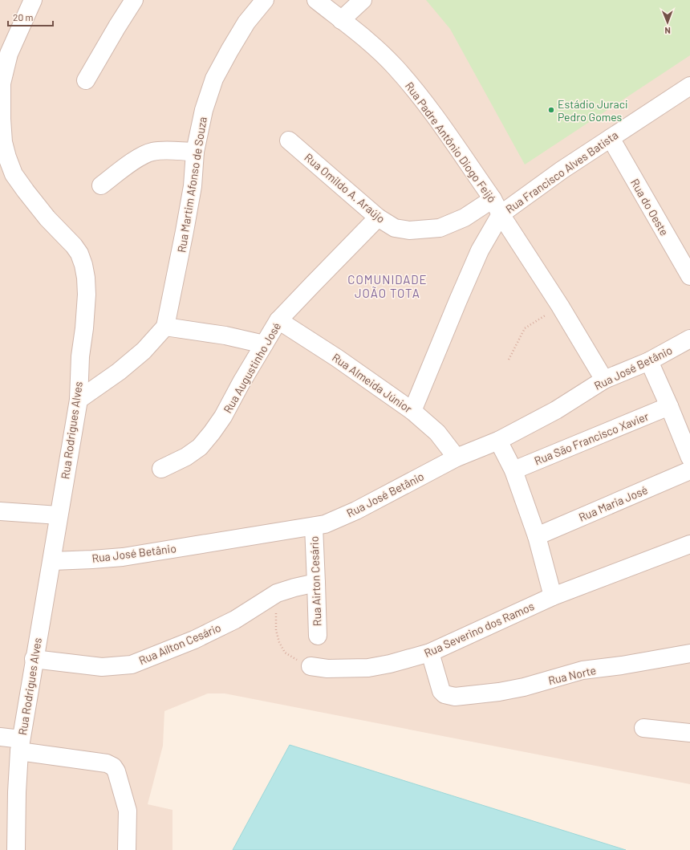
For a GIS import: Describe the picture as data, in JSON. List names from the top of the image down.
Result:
{
  "streets": {
    "street": [
      "Rua Padre Antônio Diogo Feijó",
      "Rua Francisco Alves Batista",
      "Rua Martim Afonso de Souza",
      "Rua Omildo A. Araújo",
      "Rua do Oeste",
      "Rua Augustinho José",
      "Rua José Betânio",
      "Rua Almeida Júnior",
      "Rua Rodrigues Alves",
      "Rua São Francisco Xavier",
      "Rua Maria José",
      "Rua Airton Cesário",
      "Rua Severino dos Ramos",
      "Rua Aílton Cesário",
      "Rua Norte"
    ]
  },
  "crossings": [
    ["Rua Padre Antônio Diogo Feijó", "Rua Francisco Alves Batista"],
    ["Rua Padre Antônio Diogo Feijó", "Rua Omildo A. Araújo"],
    ["Rua Padre Antônio Diogo Feijó", "Rua José Betânio"],
    ["Rua Francisco Alves Batista", "Rua Omildo A. Araújo"],
    ["Rua Francisco Alves Batista", "Rua do Oeste"],
    ["Rua Francisco Alves Batista", "Rua Almeida Júnior"],
    ["Rua Omildo A. Araújo", "Rua Augustinho José"],
    ["Rua Augustinho José", "Rua Almeida Júnior"],
    ["Rua José Betânio", "Rua Almeida Júnior"],
    ["Rua José Betânio", "Rua Rodrigues Alves"],
    ["Rua José Betânio", "Rua Airton Cesário"],
    ["Rua Rodrigues Alves", "Rua Aílton Cesário"],
    ["Rua Airton Cesário", "Rua Aílton Cesário"],
    ["Rua Severino dos Ramos", "Rua Norte"]
  ],
  "districts": ["COMUNIDADE JOÃO TOTA"],
  "places": ["Estádio Juraci Pedro Gomes"],
  "scale_bar": "20 m",
  "north": "bottom"
}
